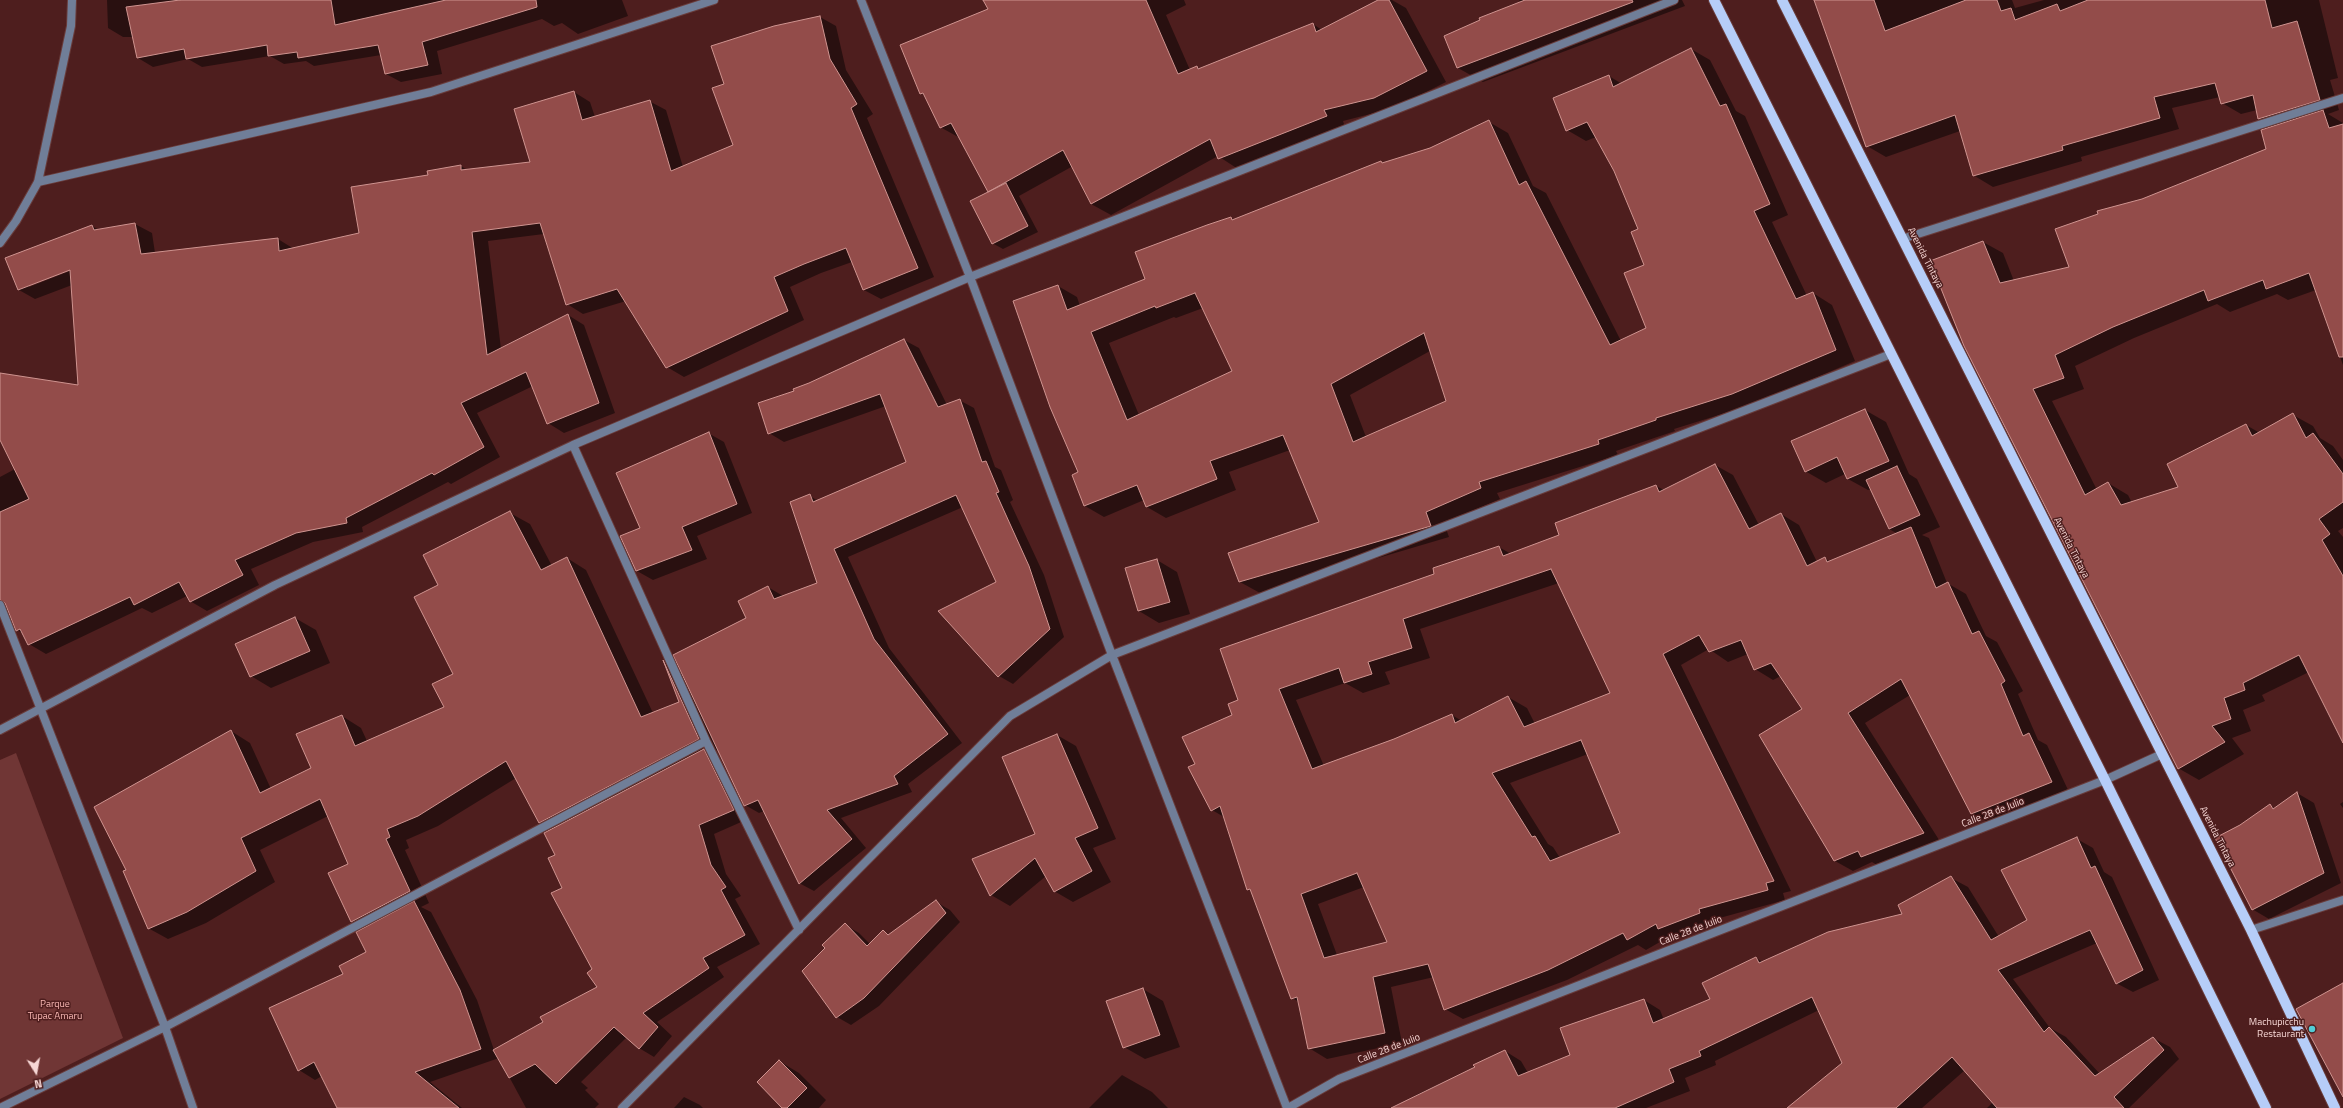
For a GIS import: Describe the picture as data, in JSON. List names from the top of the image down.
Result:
{
  "streets": {
    "main road": ["Avenida Tintaya"],
    "street": ["Calle 28 de Julio"]
  },
  "crossings": [
    ["Avenida Tintaya", "Calle 28 de Julio"]
  ],
  "parks": ["Parque Tupac Amaru"],
  "places": ["Machupicchu Restaurant"],
  "north": "bottom"
}
